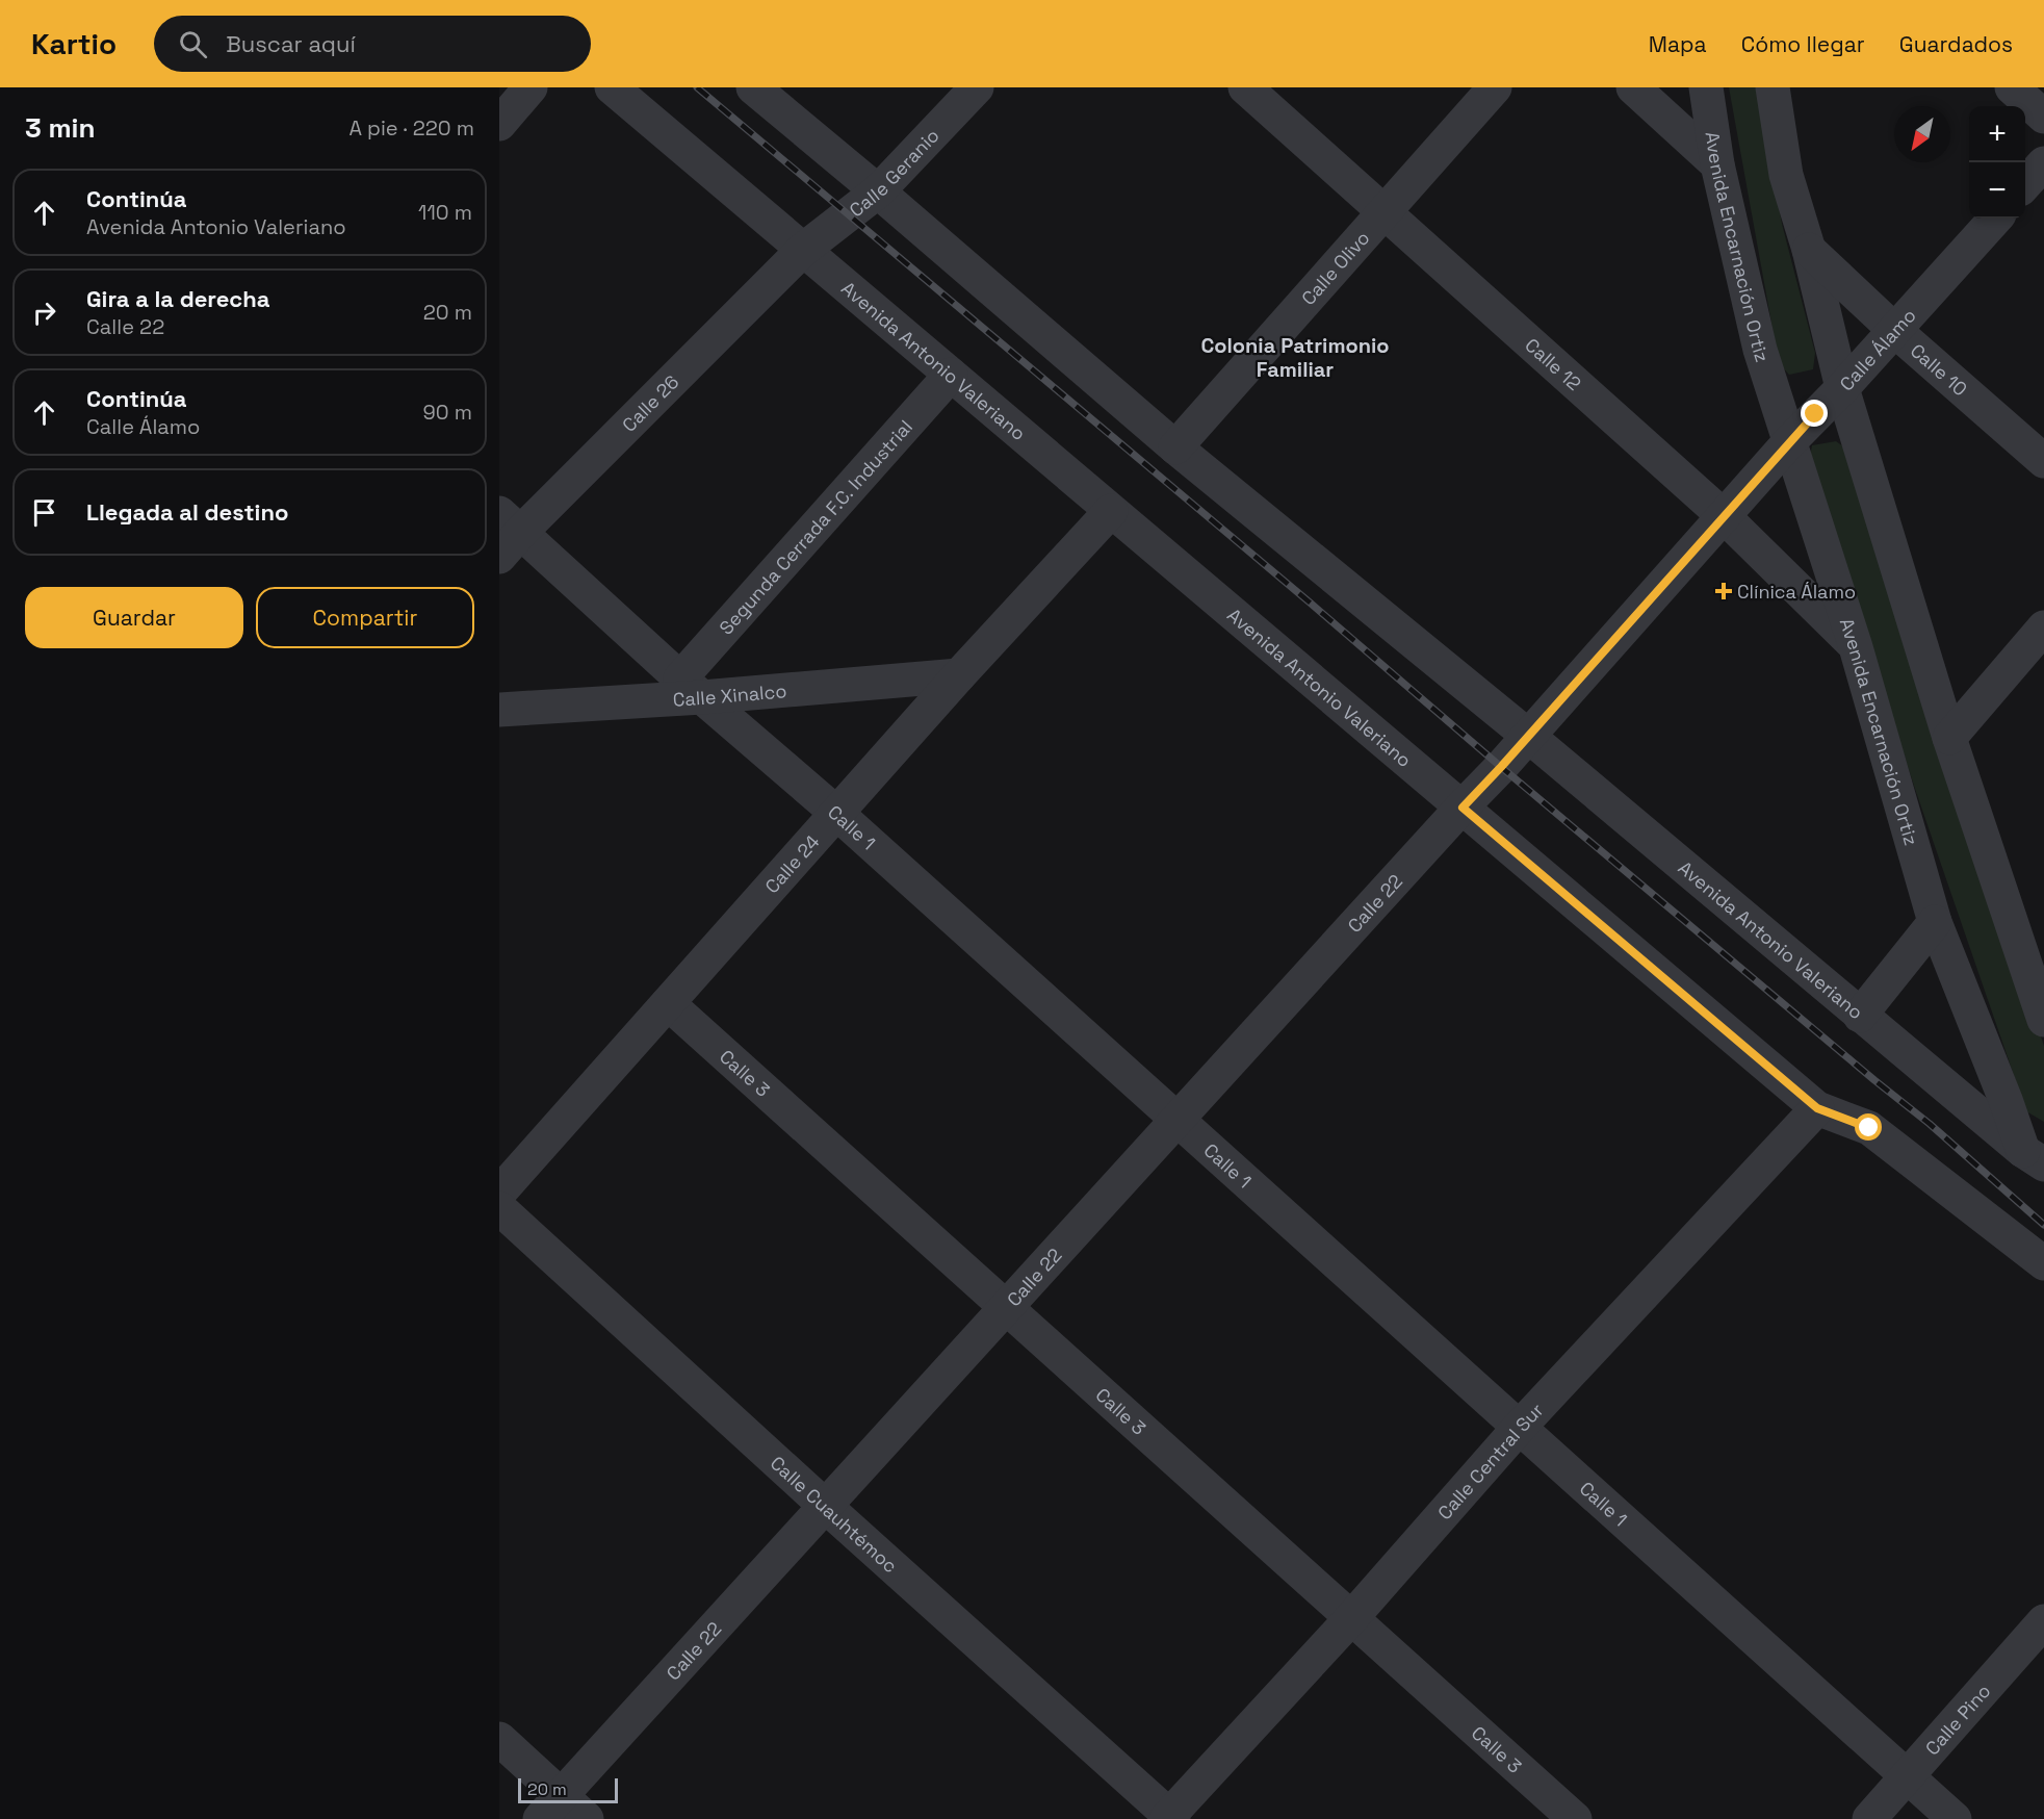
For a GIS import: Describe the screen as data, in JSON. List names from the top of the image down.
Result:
{
  "streets": {
    "street": [
      "Calle Geranio",
      "Avenida Encarnación Ortiz",
      "Calle Olivo",
      "Calle Álamo",
      "Avenida Antonio Valeriano",
      "Calle 12",
      "Calle 10",
      "Calle 26",
      "Segunda Cerrada F.C. Industrial",
      "Calle Xinalco",
      "Calle 1",
      "Calle 24",
      "Calle 22",
      "Calle 3",
      "Calle Central Sur",
      "Calle Cuauhtémoc",
      "Calle Pino"
    ]
  },
  "crossings": [
    ["Calle Geranio", "Avenida Antonio Valeriano"],
    ["Calle Geranio", "Calle 26"],
    ["Avenida Encarnación Ortiz", "Calle Álamo"],
    ["Avenida Encarnación Ortiz", "Avenida Antonio Valeriano"],
    ["Avenida Encarnación Ortiz", "Calle 12"],
    ["Calle Olivo", "Avenida Antonio Valeriano"],
    ["Calle Olivo", "Calle 12"],
    ["Calle Álamo", "Avenida Antonio Valeriano"],
    ["Calle Álamo", "Calle 12"],
    ["Calle Álamo", "Calle 10"],
    ["Calle Álamo", "Calle 22"],
    ["Avenida Antonio Valeriano", "Calle 26"],
    ["Avenida Antonio Valeriano", "Segunda Cerrada F.C. Industrial"],
    ["Avenida Antonio Valeriano", "Calle 24"],
    ["Avenida Antonio Valeriano", "Calle 22"],
    ["Avenida Antonio Valeriano", "Calle Central Sur"],
    ["Calle 26", "Calle 1"],
    ["Segunda Cerrada F.C. Industrial", "Calle Xinalco"],
    ["Segunda Cerrada F.C. Industrial", "Calle 1"],
    ["Calle Xinalco", "Calle 1"],
    ["Calle Xinalco", "Calle 24"],
    ["Calle 1", "Calle 24"],
    ["Calle 1", "Calle 22"],
    ["Calle 1", "Calle Central Sur"],
    ["Calle 1", "Calle Pino"],
    ["Calle 24", "Calle 3"],
    ["Calle 22", "Calle 3"],
    ["Calle 22", "Calle Cuauhtémoc"],
    ["Calle 3", "Calle Central Sur"],
    ["Calle Central Sur", "Calle Cuauhtémoc"]
  ],
  "districts": ["Colonia Patrimonio Familiar"],
  "places": {
    "health": ["Clínica Álamo"]
  },
  "scale_bar": "20 m",
  "north": "bottom left",
  "page": {
    "header": "Kartio",
    "search": "Buscar aquí",
    "nav": ["Mapa", "Cómo llegar", "Guardados"],
    "heading": ["3 min", "A pie · 220 m"],
    "map_buttons": ["+", "−"],
    "list": [
      ["Continúa", "Avenida Antonio Valeriano", "110 m"],
      ["Gira a la derecha", "Calle 22", "20 m"],
      ["Continúa", "Calle Álamo", "90 m"],
      "Llegada al destino"
    ],
    "buttons": ["Guardar", "Compartir"],
    "scale": "20 m"
  }
}
